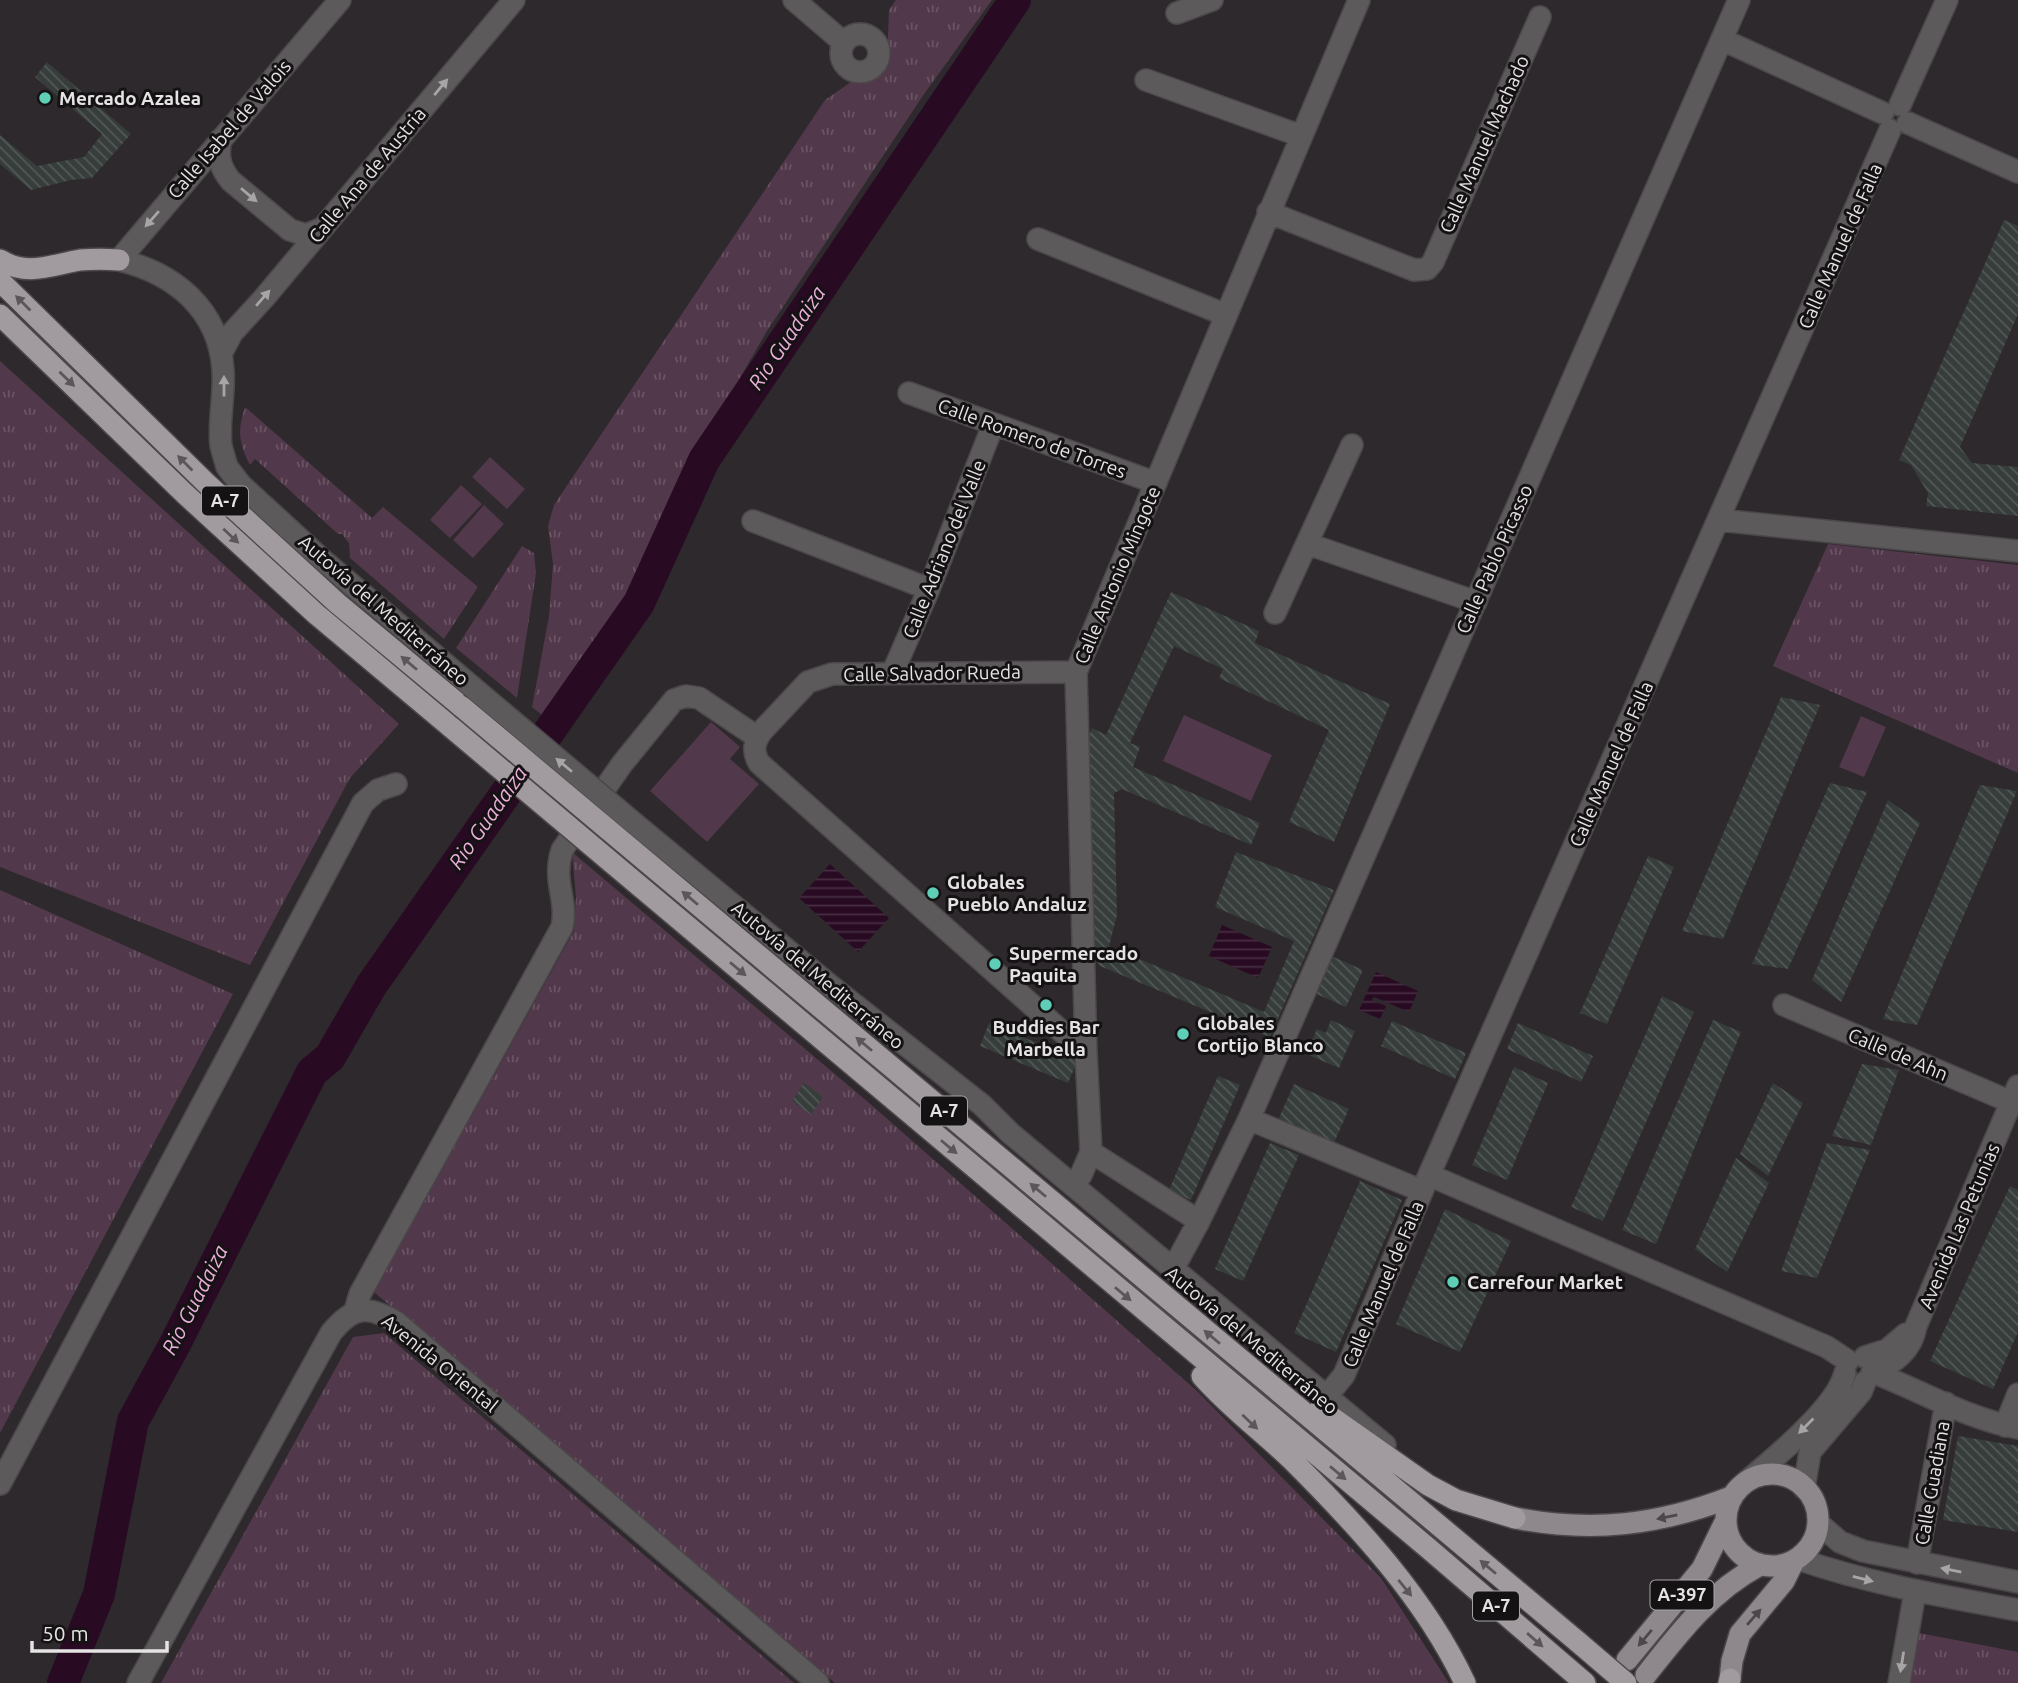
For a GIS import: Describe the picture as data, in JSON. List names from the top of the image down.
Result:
{
  "streets": {
    "highway": ["A-7", "Autovía del Mediterráneo"],
    "main road": ["A-397"],
    "street": [
      "Calle Isabel de Valois",
      "Calle Manuel Machado",
      "Calle Ana de Austria",
      "Calle Manuel de Falla",
      "Calle Romero de Torres",
      "Calle Adriano del Valle",
      "Calle Pablo Picasso",
      "Calle Antonio Mingote",
      "Calle Salvador Rueda",
      "Calle de Ahn",
      "Avenida Las Petunias",
      "Avenida Oriental",
      "Calle Guadiana"
    ]
  },
  "crossings": [
    ["Calle Manuel Machado", "Calle Antonio Mingote"],
    ["Calle Romero de Torres", "Calle Adriano del Valle"],
    ["Calle Romero de Torres", "Calle Antonio Mingote"],
    ["Calle Adriano del Valle", "Calle Salvador Rueda"],
    ["Calle Antonio Mingote", "Calle Salvador Rueda"],
    ["Calle de Ahn", "Avenida Las Petunias"],
    ["Avenida Las Petunias", "A-397"]
  ],
  "one_way": ["Calle Isabel de Valois", "Calle Ana de Austria"],
  "water": ["Rio Guadaiza"],
  "places": [
    "Mercado Azalea",
    "Globales Pueblo Andaluz",
    "Supermercado Paquita",
    "Buddies Bar Marbella",
    "Globales Cortijo Blanco",
    "Carrefour Market"
  ],
  "scale_bar": "50 m"
}
